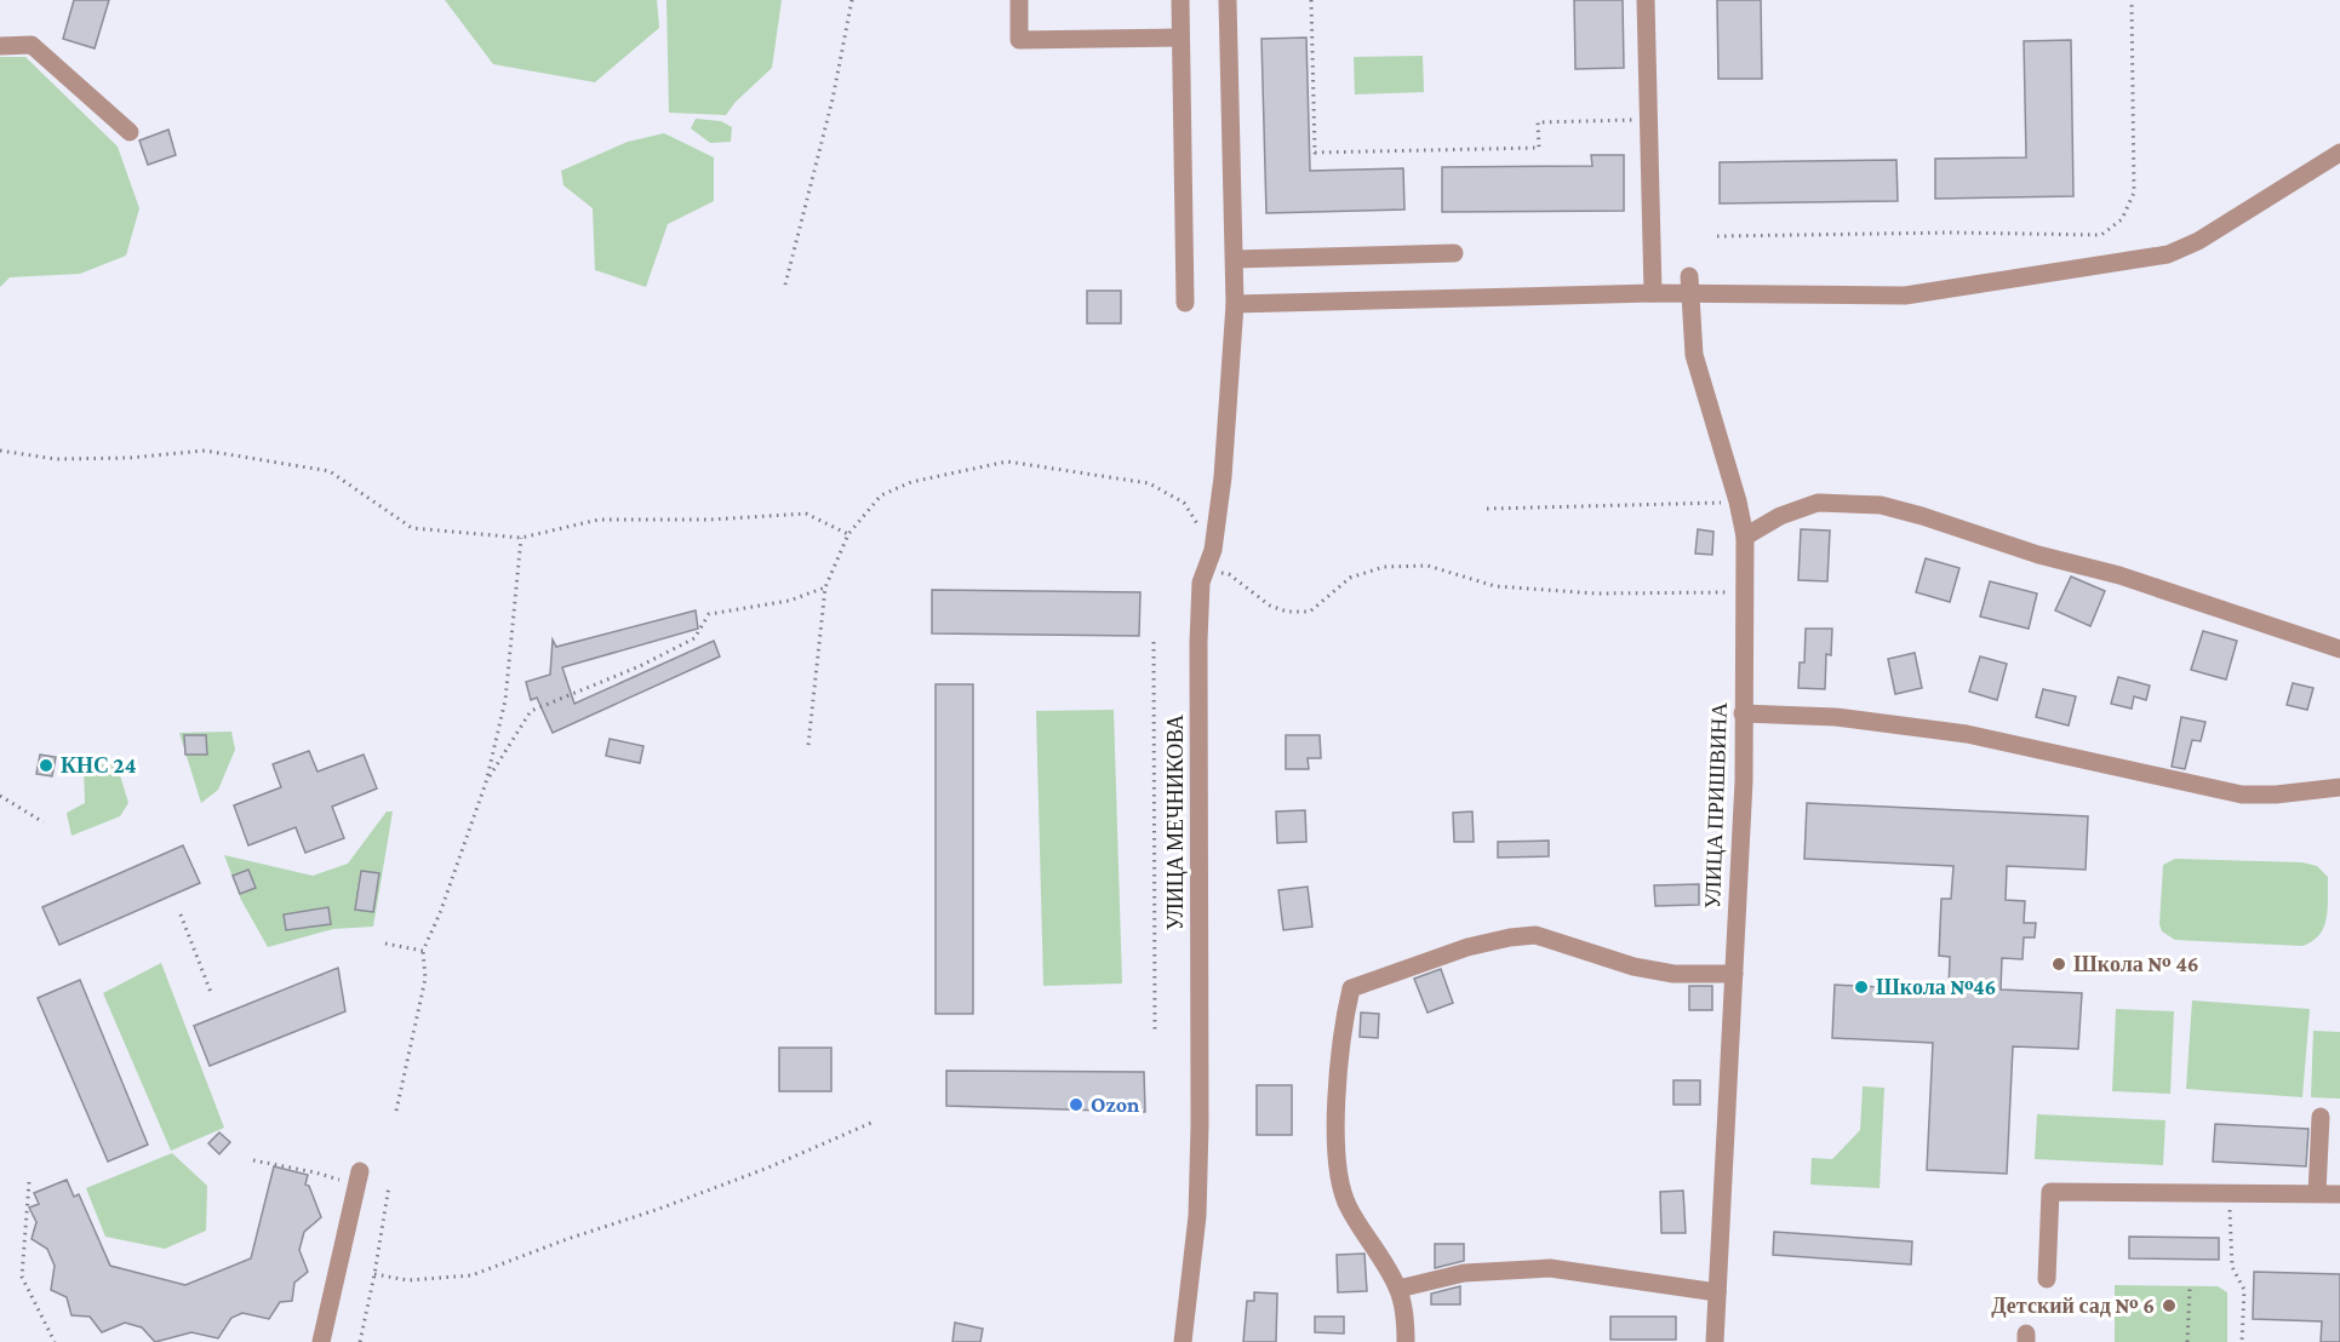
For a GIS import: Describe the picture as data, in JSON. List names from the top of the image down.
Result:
{
  "streets": {
    "street": ["УЛИЦА ПРИШВИНА", "УЛИЦА МЕЧНИКОВА"]
  },
  "places": [
    "КНС 24",
    "Школа № 46",
    "Школа №46",
    "Ozon",
    "Детский сад № 6"
  ]
}
